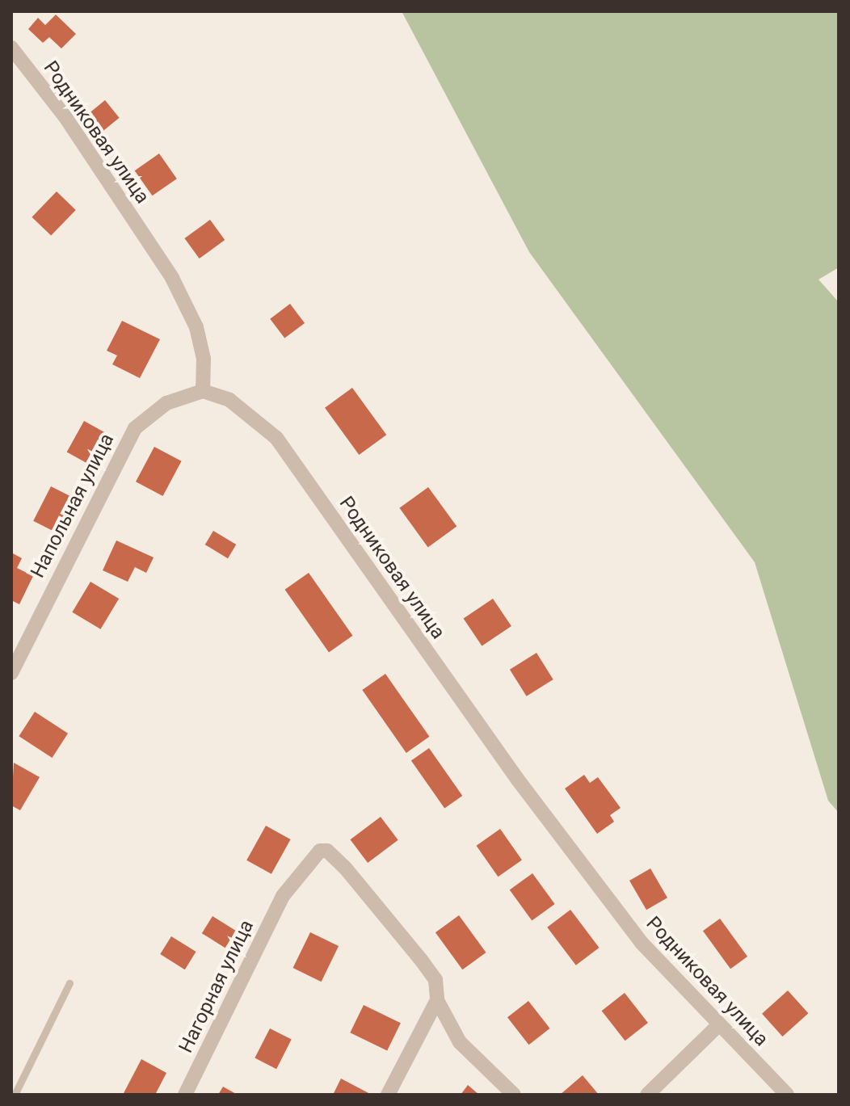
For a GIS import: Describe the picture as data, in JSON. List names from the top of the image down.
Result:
{
  "streets": {
    "street": ["Родниковая улица", "Напольная улица", "Нагорная улица"]
  },
  "crossings": [
    ["Родниковая улица", "Напольная улица"]
  ]
}
